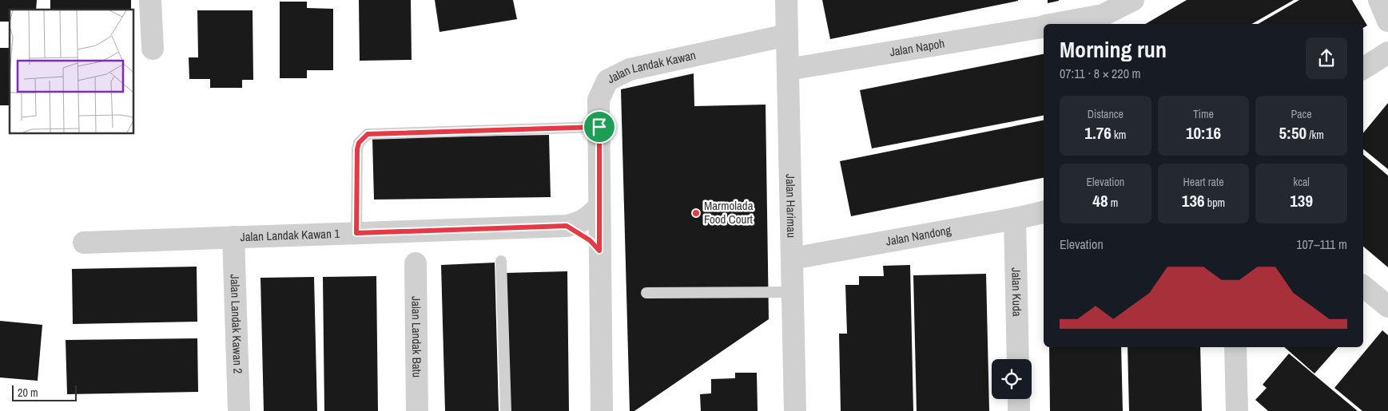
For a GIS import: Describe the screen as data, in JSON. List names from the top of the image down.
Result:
{
  "streets": {
    "street": [
      "Jalan Napoh",
      "Jalan Landak Kawan",
      "Jalan Harimau",
      "Jalan Landak Kawan 1",
      "Jalan Nandong",
      "Jalan Kuda",
      "Jalan Landak Kawan 2",
      "Jalan Landak Batu"
    ]
  },
  "crossings": [
    ["Jalan Napoh", "Jalan Harimau"],
    ["Jalan Landak Kawan", "Jalan Harimau"],
    ["Jalan Landak Kawan", "Jalan Landak Kawan 1"],
    ["Jalan Harimau", "Jalan Nandong"],
    ["Jalan Landak Kawan 1", "Jalan Landak Kawan 2"],
    ["Jalan Nandong", "Jalan Kuda"]
  ],
  "places": ["Marmolada Food Court"],
  "scale_bar": "20 m",
  "page": {
    "heading": ["Morning run", "07:11 · 8 × 220 m"],
    "stats": [
      ["Distance", "1.76 km"],
      ["Time", "10:16"],
      ["Pace", "5:50 /km"],
      ["Elevation", "48 m"],
      ["Heart rate", "136 bpm"],
      ["kcal", "139"]
    ],
    "chart": ["Elevation", "107–111 m"],
    "scale": "20 m"
  }
}
